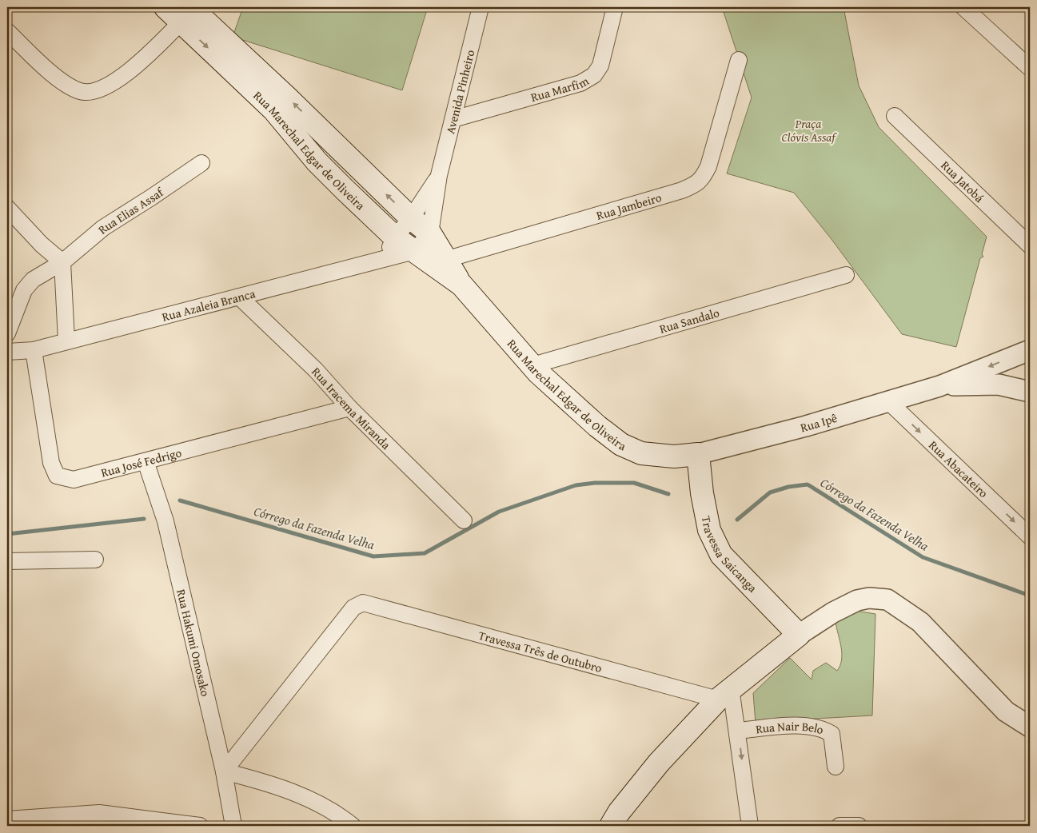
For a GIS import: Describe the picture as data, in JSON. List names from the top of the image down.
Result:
{
  "streets": {
    "main road": ["Rua Marechal Edgar de Oliveira", "Travessa Saicanga"],
    "street": [
      "Rua Marfim",
      "Avenida Pinheiro",
      "Rua Jatobá",
      "Rua Jambeiro",
      "Rua Elias Assaf",
      "Rua Azaleia Branca",
      "Rua Sandalo",
      "Rua Iracema Miranda",
      "Rua Ipê",
      "Rua José Fedrigo",
      "Rua Abacateiro",
      "Rua Hakumi Omosako",
      "Travessa Três de Outubro",
      "Rua Nair Belo"
    ]
  },
  "crossings": [
    ["Rua Marfim", "Avenida Pinheiro"],
    ["Avenida Pinheiro", "Rua Marechal Edgar de Oliveira"],
    ["Rua Marechal Edgar de Oliveira", "Rua Jambeiro"],
    ["Rua Marechal Edgar de Oliveira", "Rua Azaleia Branca"],
    ["Rua Marechal Edgar de Oliveira", "Rua Sandalo"],
    ["Rua Marechal Edgar de Oliveira", "Rua Ipê"],
    ["Rua Marechal Edgar de Oliveira", "Travessa Saicanga"],
    ["Rua Azaleia Branca", "Rua Iracema Miranda"],
    ["Rua Azaleia Branca", "Rua José Fedrigo"],
    ["Rua Iracema Miranda", "Rua José Fedrigo"],
    ["Rua Ipê", "Rua Abacateiro"],
    ["Rua Ipê", "Travessa Saicanga"],
    ["Rua José Fedrigo", "Rua Hakumi Omosako"],
    ["Rua Hakumi Omosako", "Travessa Três de Outubro"]
  ],
  "one_way": ["Rua Abacateiro"],
  "water": ["Córrego da Fazenda Velha"],
  "parks": ["Praça Clóvis Assaf"]
}
